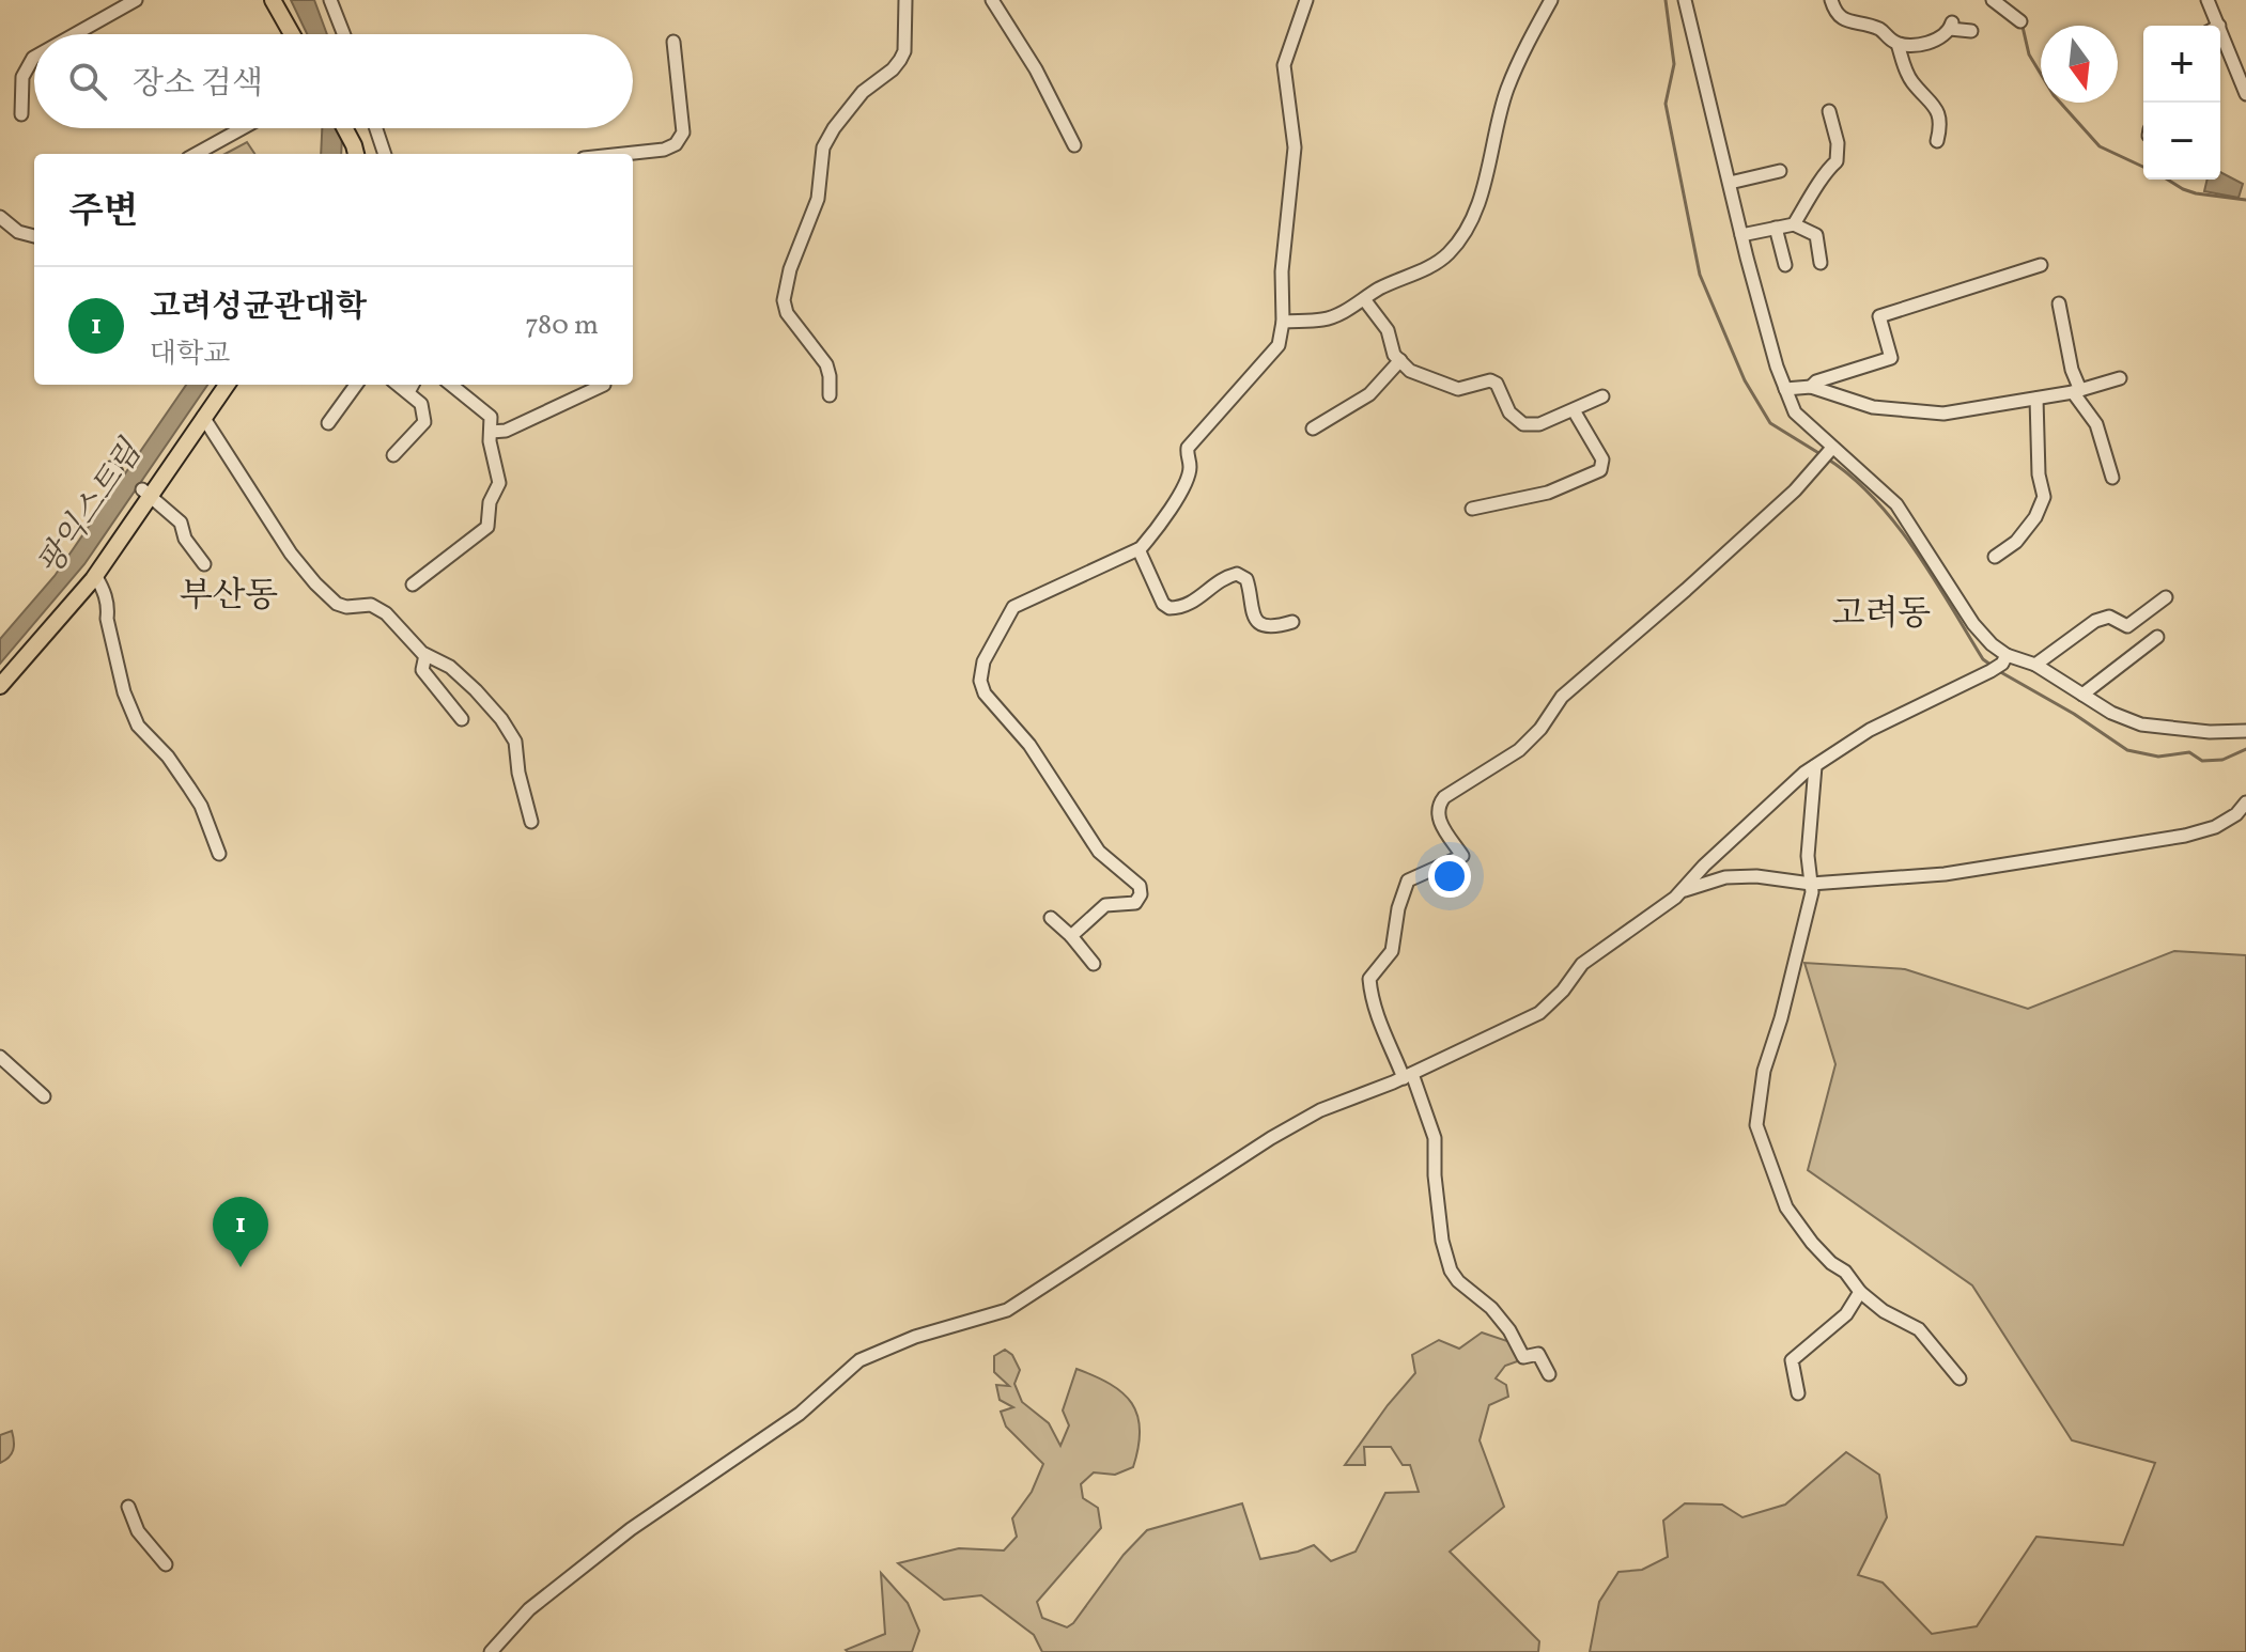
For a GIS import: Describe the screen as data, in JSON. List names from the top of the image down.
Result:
{
  "districts": ["부산동", "고려동"],
  "water": ["팡익스트림"],
  "north": "bottom",
  "page": {
    "map_buttons": ["+", "−"],
    "search": "장소 검색",
    "heading": "주변",
    "list": [
      {
        "mark": "1",
        "name": "고려성균관대학",
        "note": "대학교",
        "value": "780 m"
      }
    ],
    "pins": "1"
  }
}
